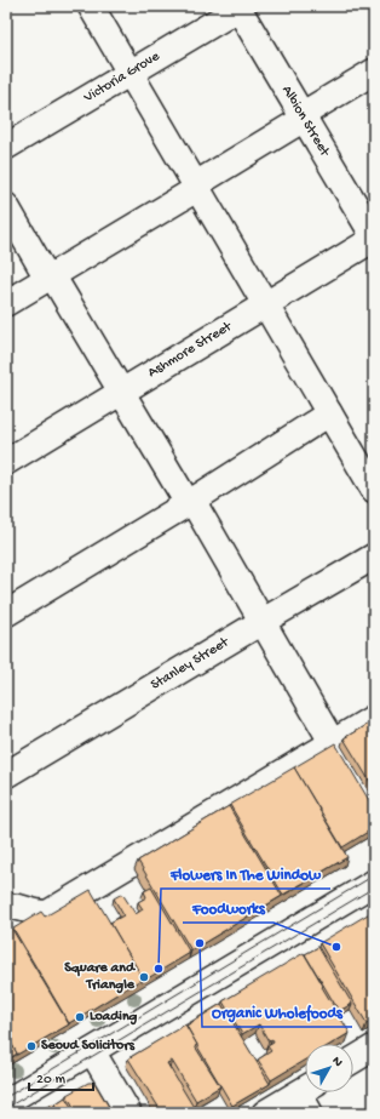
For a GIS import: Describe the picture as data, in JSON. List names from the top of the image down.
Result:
{
  "streets": {
    "street": [
      "Victoria Grove",
      "Albion Street",
      "Ashmore Street",
      "Stanley Street"
    ]
  },
  "crossings": [
    ["Victoria Grove", "Albion Street"],
    ["Albion Street", "Ashmore Street"]
  ],
  "places": [
    "Organic Wholefoods",
    "Foodworks",
    "Flowers In The Window",
    "Square and Triangle",
    "Loading",
    "Seoud Solicitors"
  ],
  "scale_bar": "20 m",
  "north": "top right"
}
